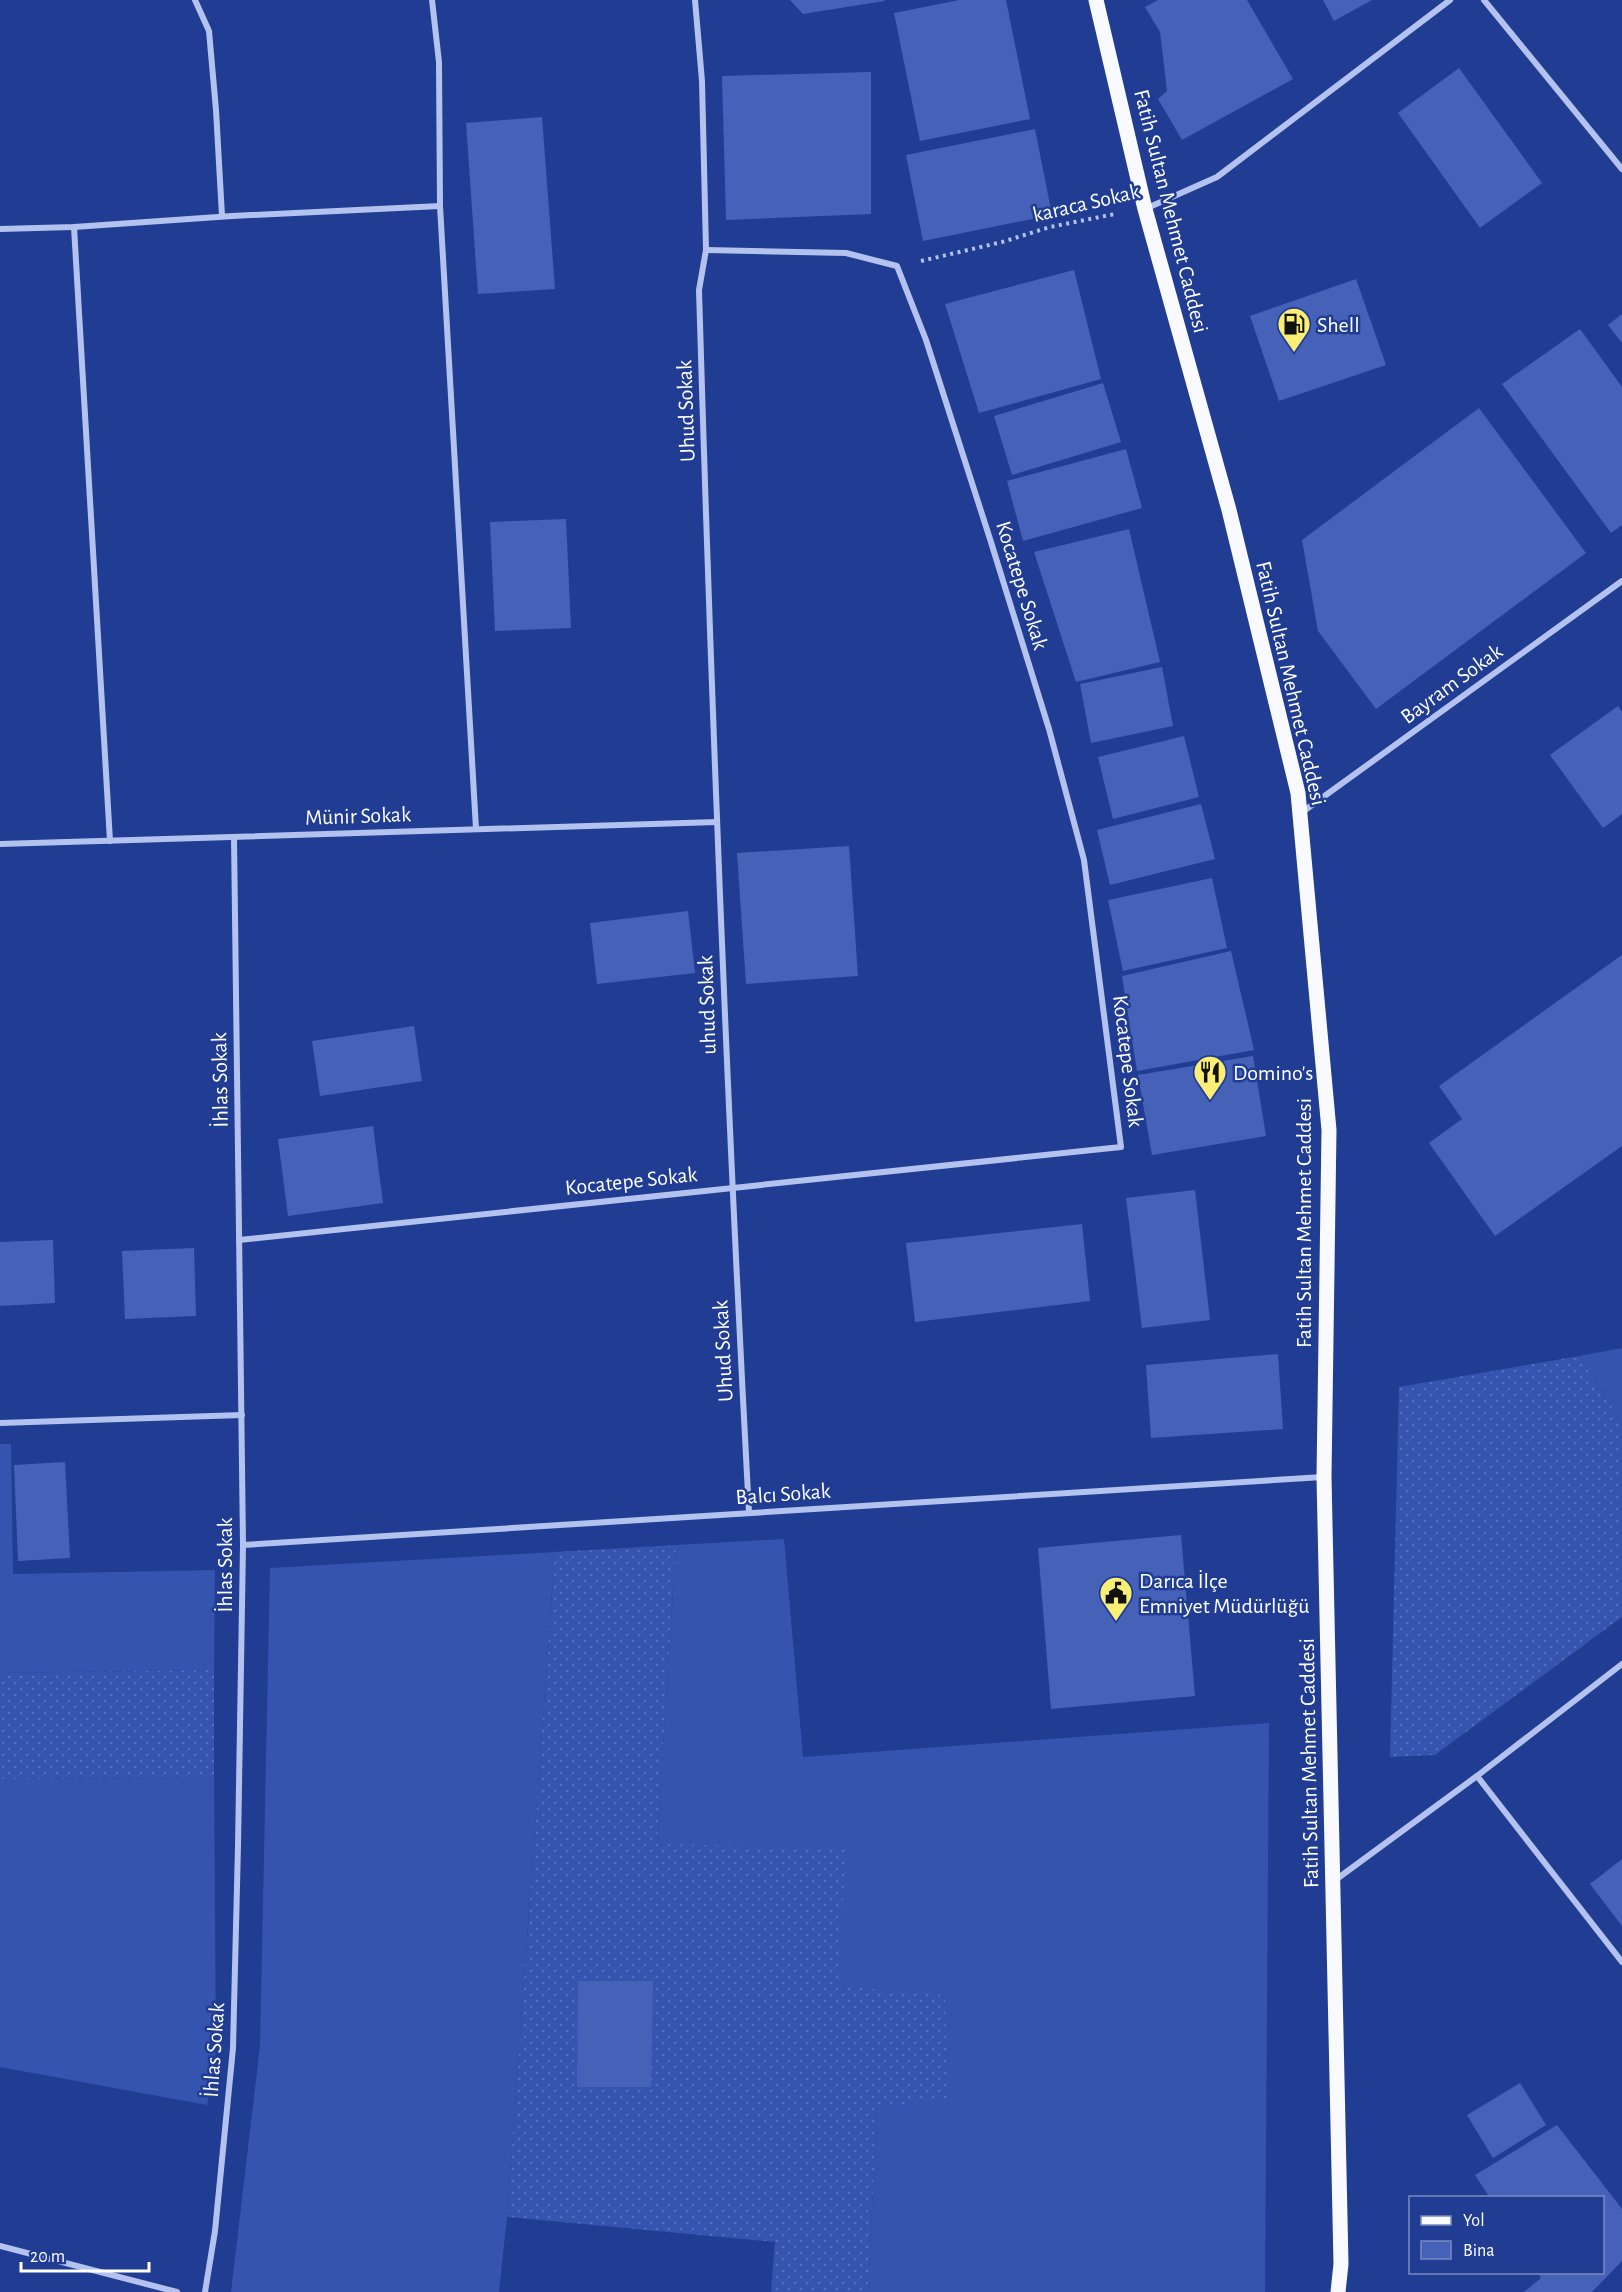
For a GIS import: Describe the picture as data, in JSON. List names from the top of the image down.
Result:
{
  "streets": {
    "main road": ["Fatih Sultan Mehmet Caddesi"],
    "street": [
      "karaca Sokak",
      "Uhud Sokak",
      "Kocatepe Sokak",
      "Bayram Sokak",
      "Münir Sokak",
      "uhud Sokak",
      "İhlas Sokak",
      "Balcı Sokak"
    ]
  },
  "crossings": [
    ["karaca Sokak", "Fatih Sultan Mehmet Caddesi"],
    ["karaca Sokak", "Kocatepe Sokak"],
    ["Fatih Sultan Mehmet Caddesi", "Bayram Sokak"],
    ["Fatih Sultan Mehmet Caddesi", "Balcı Sokak"],
    ["Uhud Sokak", "Kocatepe Sokak"],
    ["Uhud Sokak", "Münir Sokak"],
    ["Uhud Sokak", "uhud Sokak"],
    ["Uhud Sokak", "Balcı Sokak"],
    ["Kocatepe Sokak", "uhud Sokak"],
    ["Kocatepe Sokak", "İhlas Sokak"],
    ["Münir Sokak", "uhud Sokak"],
    ["Münir Sokak", "İhlas Sokak"],
    ["İhlas Sokak", "Balcı Sokak"]
  ],
  "places": {
    "fuel station": ["Shell"],
    "restaurant": ["Domino's"],
    "public building": ["Darıca İlçe Emniyet Müdürlüğü"]
  },
  "legend": ["Yol", "Bina"],
  "scale_bar": "20 m"
}
